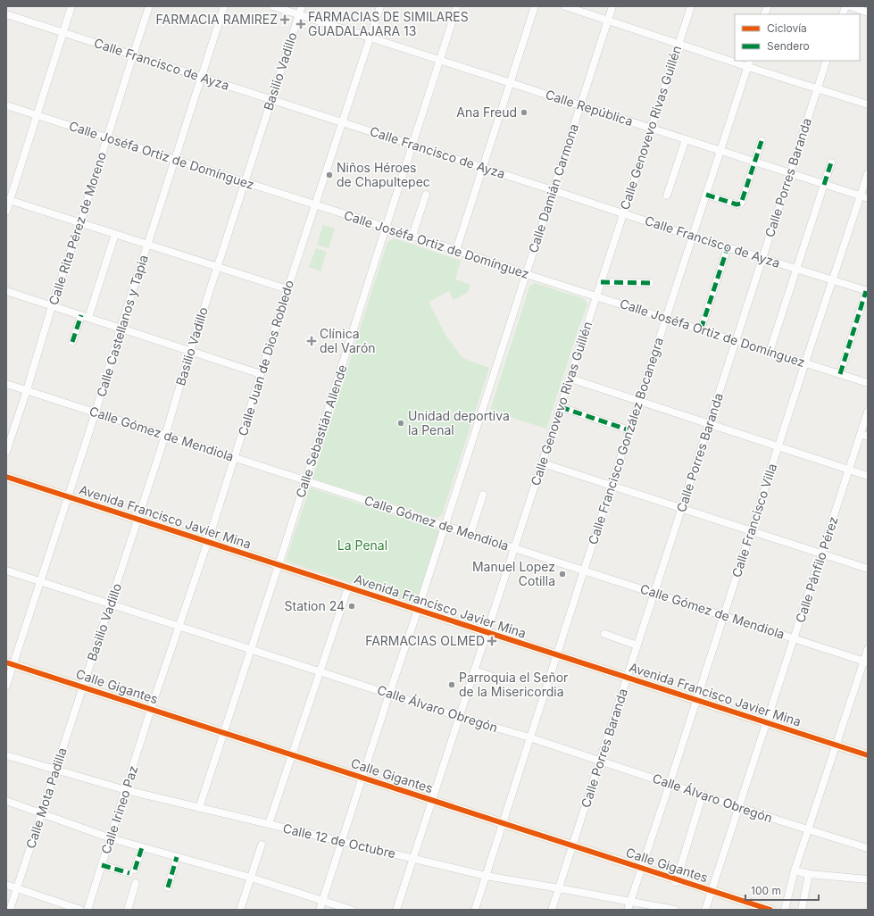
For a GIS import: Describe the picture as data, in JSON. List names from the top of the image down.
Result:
{
  "streets": {
    "main road": ["Avenida Francisco Javier Mina", "Calle Gigantes"],
    "street": [
      "Calle Francisco de Ayza",
      "Basilio Vadillo",
      "Calle República",
      "Calle Genovevo Rivas Guillén",
      "Calle Joséfa Ortiz de Domínguez",
      "Calle Porres Baranda",
      "Calle Damián Carmona",
      "Calle Rita Pérez de Moreno",
      "Calle Castellanos y Tapia",
      "Calle Juan de Dios Robledo",
      "Calle Sebastián Allende",
      "Calle Gómez de Mendiola",
      "Calle Francisco González Bocanegra",
      "Calle Francisco Villa",
      "Calle Pánfilo Pérez",
      "Calle Álvaro Obregón",
      "Calle Mota Padilla",
      "Calle Irineo Paz",
      "Calle 12 de Octubre"
    ]
  },
  "crossings": [
    ["Calle Francisco de Ayza", "Basilio Vadillo"],
    ["Calle Francisco de Ayza", "Calle Genovevo Rivas Guillén"],
    ["Calle Francisco de Ayza", "Calle Porres Baranda"],
    ["Calle Francisco de Ayza", "Calle Damián Carmona"],
    ["Calle Francisco de Ayza", "Calle Rita Pérez de Moreno"],
    ["Calle Francisco de Ayza", "Calle Castellanos y Tapia"],
    ["Calle Francisco de Ayza", "Calle Juan de Dios Robledo"],
    ["Calle Francisco de Ayza", "Calle Sebastián Allende"],
    ["Calle Francisco de Ayza", "Calle Francisco González Bocanegra"],
    ["Calle Francisco de Ayza", "Calle Francisco Villa"],
    ["Basilio Vadillo", "Calle República"],
    ["Basilio Vadillo", "Calle Joséfa Ortiz de Domínguez"],
    ["Basilio Vadillo", "Calle Gómez de Mendiola"],
    ["Basilio Vadillo", "Avenida Francisco Javier Mina"],
    ["Basilio Vadillo", "Calle Gigantes"],
    ["Basilio Vadillo", "Calle Álvaro Obregón"],
    ["Basilio Vadillo", "Calle Mota Padilla"],
    ["Calle República", "Calle Genovevo Rivas Guillén"],
    ["Calle República", "Calle Porres Baranda"],
    ["Calle República", "Calle Damián Carmona"],
    ["Calle República", "Calle Juan de Dios Robledo"],
    ["Calle República", "Calle Sebastián Allende"],
    ["Calle República", "Calle Francisco González Bocanegra"],
    ["Calle República", "Calle Francisco Villa"],
    ["Calle Genovevo Rivas Guillén", "Calle Joséfa Ortiz de Domínguez"],
    ["Calle Genovevo Rivas Guillén", "Calle Gómez de Mendiola"],
    ["Calle Genovevo Rivas Guillén", "Avenida Francisco Javier Mina"],
    ["Calle Genovevo Rivas Guillén", "Calle Gigantes"],
    ["Calle Genovevo Rivas Guillén", "Calle Álvaro Obregón"],
    ["Calle Genovevo Rivas Guillén", "Calle 12 de Octubre"],
    ["Calle Joséfa Ortiz de Domínguez", "Calle Porres Baranda"],
    ["Calle Joséfa Ortiz de Domínguez", "Calle Damián Carmona"],
    ["Calle Joséfa Ortiz de Domínguez", "Calle Rita Pérez de Moreno"],
    ["Calle Joséfa Ortiz de Domínguez", "Calle Castellanos y Tapia"],
    ["Calle Joséfa Ortiz de Domínguez", "Calle Juan de Dios Robledo"],
    ["Calle Joséfa Ortiz de Domínguez", "Calle Sebastián Allende"],
    ["Calle Joséfa Ortiz de Domínguez", "Calle Francisco González Bocanegra"],
    ["Calle Joséfa Ortiz de Domínguez", "Calle Francisco Villa"],
    ["Calle Porres Baranda", "Calle Gómez de Mendiola"],
    ["Calle Porres Baranda", "Avenida Francisco Javier Mina"],
    ["Calle Porres Baranda", "Calle Gigantes"],
    ["Calle Porres Baranda", "Calle Álvaro Obregón"],
    ["Calle Porres Baranda", "Calle 12 de Octubre"],
    ["Calle Damián Carmona", "Calle Gómez de Mendiola"],
    ["Calle Damián Carmona", "Avenida Francisco Javier Mina"],
    ["Calle Damián Carmona", "Calle Gigantes"],
    ["Calle Damián Carmona", "Calle Álvaro Obregón"],
    ["Calle Damián Carmona", "Calle 12 de Octubre"],
    ["Calle Rita Pérez de Moreno", "Calle Gómez de Mendiola"],
    ["Calle Castellanos y Tapia", "Calle Gómez de Mendiola"],
    ["Calle Castellanos y Tapia", "Avenida Francisco Javier Mina"],
    ["Calle Castellanos y Tapia", "Calle Gigantes"],
    ["Calle Castellanos y Tapia", "Calle Álvaro Obregón"],
    ["Calle Juan de Dios Robledo", "Calle Gómez de Mendiola"],
    ["Calle Juan de Dios Robledo", "Avenida Francisco Javier Mina"],
    ["Calle Juan de Dios Robledo", "Calle Gigantes"],
    ["Calle Juan de Dios Robledo", "Calle Álvaro Obregón"],
    ["Calle Juan de Dios Robledo", "Calle Irineo Paz"],
    ["Calle Sebastián Allende", "Calle Gómez de Mendiola"],
    ["Calle Sebastián Allende", "Avenida Francisco Javier Mina"],
    ["Calle Sebastián Allende", "Calle Gigantes"],
    ["Calle Sebastián Allende", "Calle Álvaro Obregón"],
    ["Calle Sebastián Allende", "Calle 12 de Octubre"],
    ["Calle Gómez de Mendiola", "Calle Francisco González Bocanegra"],
    ["Calle Gómez de Mendiola", "Calle Francisco Villa"],
    ["Calle Gómez de Mendiola", "Calle Pánfilo Pérez"],
    ["Calle Francisco González Bocanegra", "Avenida Francisco Javier Mina"],
    ["Calle Francisco González Bocanegra", "Calle Gigantes"],
    ["Calle Francisco González Bocanegra", "Calle Álvaro Obregón"],
    ["Calle Francisco González Bocanegra", "Calle 12 de Octubre"],
    ["Avenida Francisco Javier Mina", "Calle Francisco Villa"],
    ["Avenida Francisco Javier Mina", "Calle Pánfilo Pérez"],
    ["Calle Francisco Villa", "Calle Gigantes"],
    ["Calle Francisco Villa", "Calle Álvaro Obregón"],
    ["Calle Francisco Villa", "Calle 12 de Octubre"],
    ["Calle Pánfilo Pérez", "Calle Gigantes"],
    ["Calle Pánfilo Pérez", "Calle Álvaro Obregón"],
    ["Calle Gigantes", "Calle Mota Padilla"],
    ["Calle Gigantes", "Calle Irineo Paz"],
    ["Calle Mota Padilla", "Calle 12 de Octubre"],
    ["Calle Irineo Paz", "Calle 12 de Octubre"]
  ],
  "parks": ["La Penal"],
  "places": {
    "health": [
      "FARMACIA RAMIREZ",
      "FARMACIAS DE SIMILARES GUADALAJARA 13",
      "Clínica del Varón",
      "FARMACIAS OLMED"
    ],
    "other": [
      "Ana Freud",
      "Niños Héroes de Chapultepec",
      "Unidad deportiva la Penal",
      "Manuel Lopez Cotilla",
      "Station 24",
      "Parroquia el Señor de la Misericordia"
    ]
  },
  "legend": ["Ciclovía", "Sendero"],
  "scale_bar": "100 m"
}
